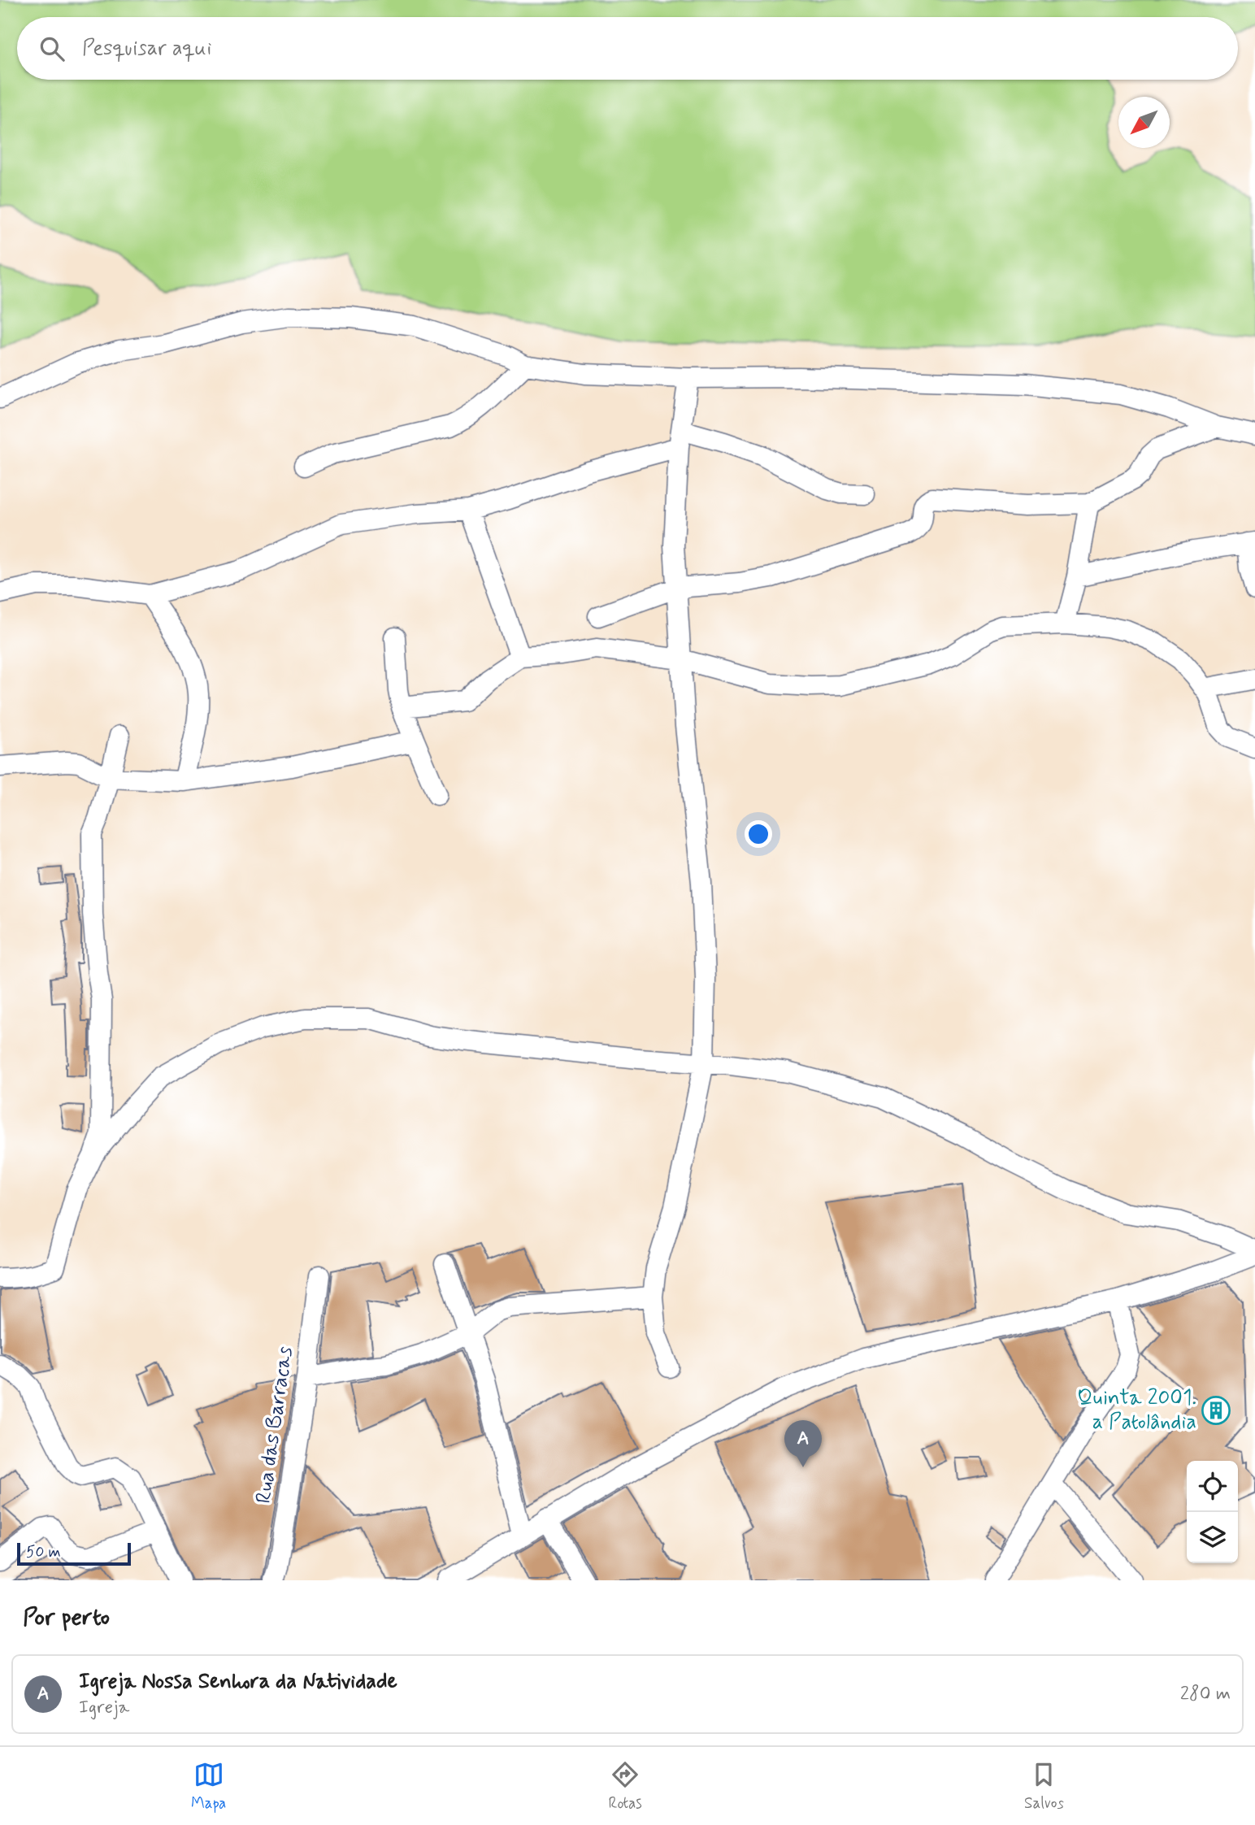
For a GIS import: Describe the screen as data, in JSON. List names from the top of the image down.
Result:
{
  "streets": {
    "street": ["Rua das Barracas"]
  },
  "places": {
    "building": ["Quinta 2001. a Patolândia"]
  },
  "scale_bar": "50 m",
  "north": "bottom left",
  "page": {
    "search": "Pesquisar aqui",
    "pins": "A",
    "scale": "50 m",
    "heading": "Por perto",
    "list": [
      {
        "mark": "A",
        "name": "Igreja Nossa Senhora da Natividade",
        "note": "Igreja",
        "value": "280 m"
      }
    ],
    "nav": ["Mapa", "Rotas", "Salvos"]
  }
}
